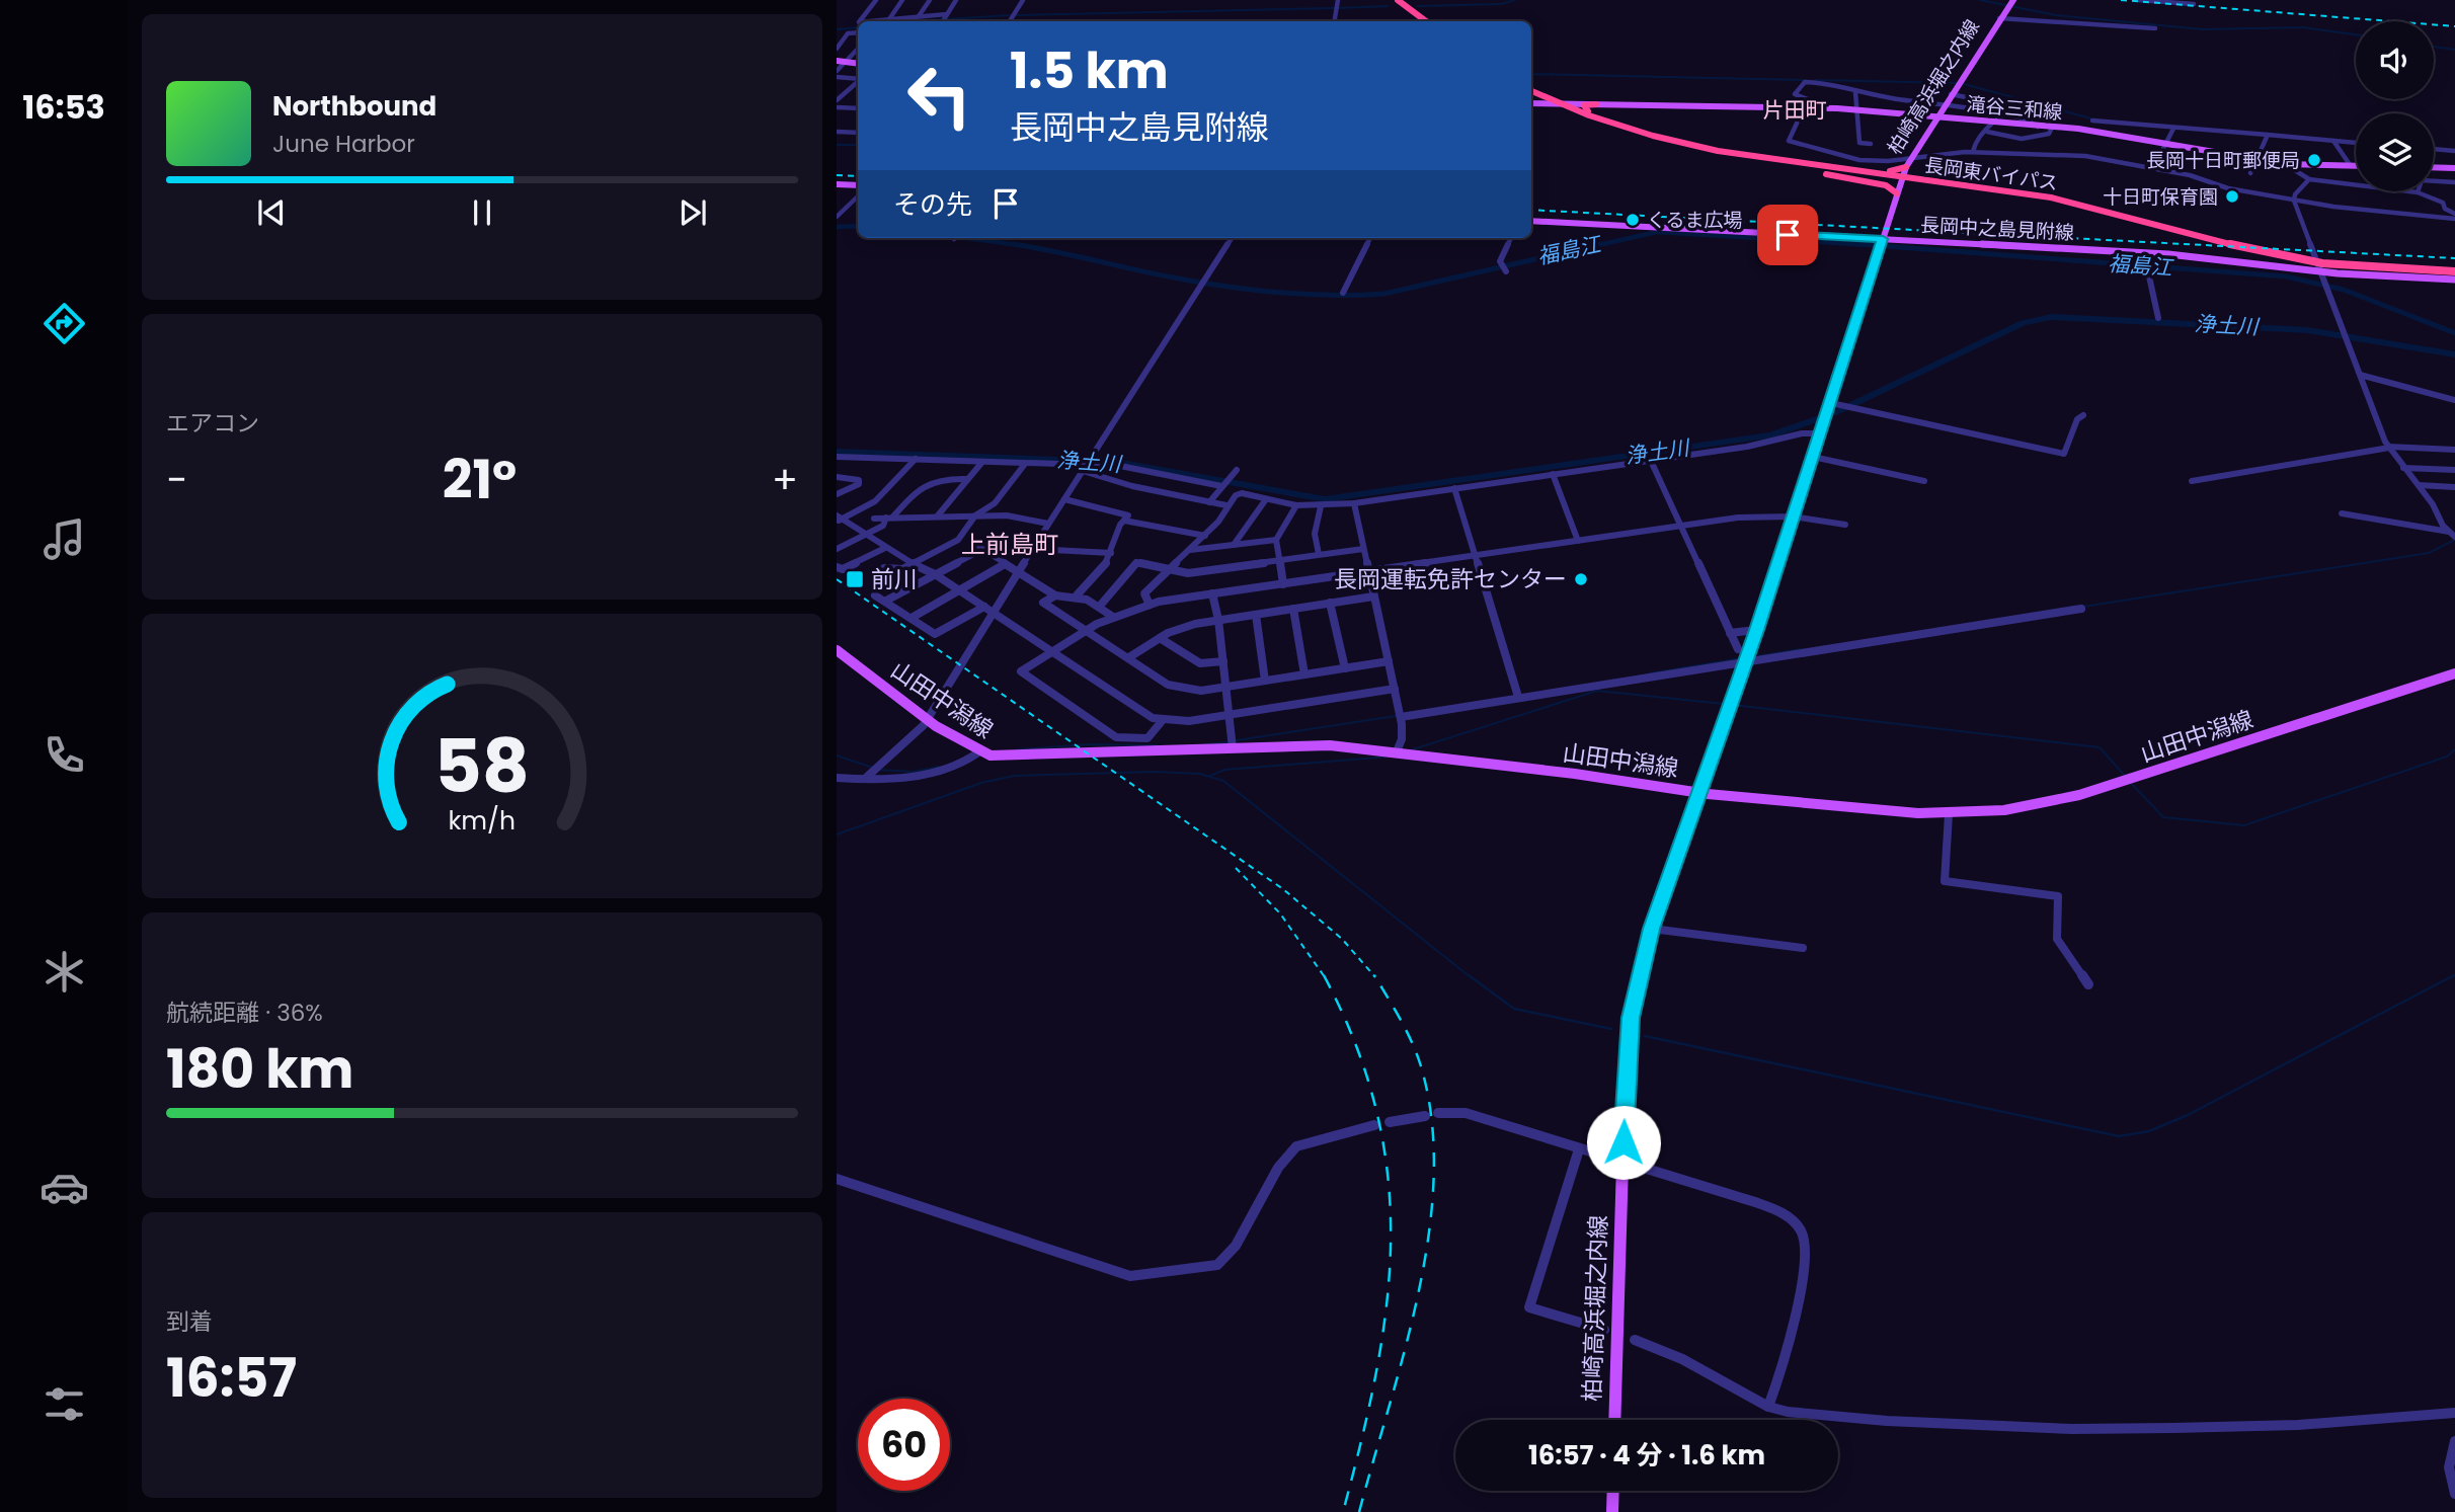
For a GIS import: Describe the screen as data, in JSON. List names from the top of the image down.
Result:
{
  "streets": {
    "highway": ["長岡東バイパス"],
    "main road": [
      "柏崎高浜堀之内線",
      "滝谷三和線",
      "長岡中之島見附線",
      "山田中潟線"
    ]
  },
  "crossings": [
    ["柏崎高浜堀之内線", "滝谷三和線"],
    ["柏崎高浜堀之内線", "長岡中之島見附線"],
    ["柏崎高浜堀之内線", "山田中潟線"],
    ["長岡東バイパス", "長岡中之島見附線"]
  ],
  "districts": ["片田町", "上前島町"],
  "water": ["福島江", "浄土川"],
  "places": {
    "other": [
      "長岡十日町郵便局",
      "十日町保育園",
      "くるま広場",
      "長岡運転免許センター"
    ],
    "transit": ["前川"]
  },
  "page": {
    "tabs": "16:53",
    "turn": ["1.5 km", "長岡中之島見附線"],
    "song": ["Northbound", "June Harbor"],
    "then": "その先",
    "tile": [
      "エアコン",
      ["航続距離 · 36%", "180 km"],
      ["到着", "16:57"]
    ],
    "heat": ["−", "21°", "+"],
    "limit": "60",
    "trip": "16:57 · 4 分 · 1.6 km",
    "gauge": ["58", "km/h"]
  }
}
